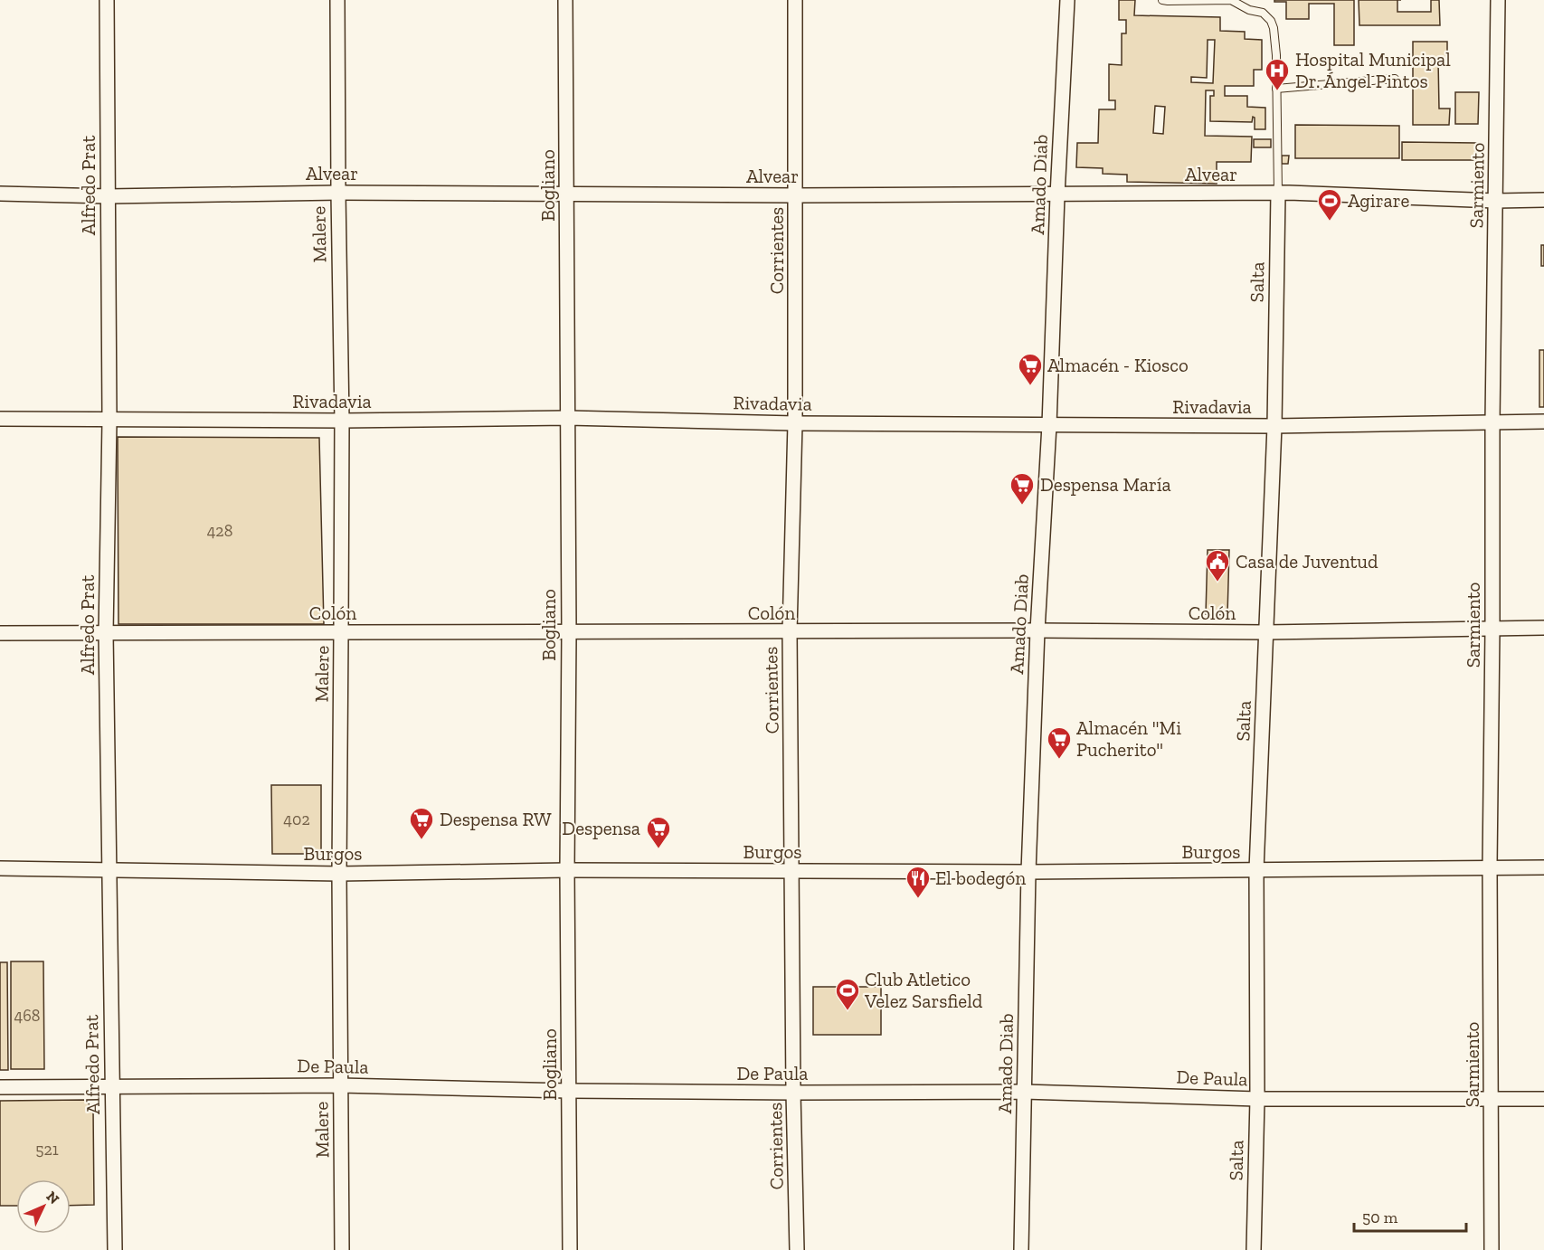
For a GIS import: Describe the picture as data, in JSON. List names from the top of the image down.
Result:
{
  "streets": {
    "street": [
      "Alvear",
      "Amado Diab",
      "Alfredo Prat",
      "Bogliano",
      "Sarmiento",
      "Malere",
      "Corrientes",
      "Salta",
      "Rivadavia",
      "Colón",
      "Burgos",
      "De Paula"
    ]
  },
  "crossings": [
    ["Alvear", "Amado Diab"],
    ["Alvear", "Alfredo Prat"],
    ["Alvear", "Bogliano"],
    ["Alvear", "Sarmiento"],
    ["Alvear", "Malere"],
    ["Alvear", "Corrientes"],
    ["Alvear", "Salta"],
    ["Amado Diab", "Rivadavia"],
    ["Amado Diab", "Colón"],
    ["Amado Diab", "Burgos"],
    ["Amado Diab", "De Paula"],
    ["Alfredo Prat", "Rivadavia"],
    ["Alfredo Prat", "Colón"],
    ["Alfredo Prat", "Burgos"],
    ["Alfredo Prat", "De Paula"],
    ["Bogliano", "Rivadavia"],
    ["Bogliano", "Colón"],
    ["Bogliano", "Burgos"],
    ["Bogliano", "De Paula"],
    ["Sarmiento", "Rivadavia"],
    ["Sarmiento", "Colón"],
    ["Sarmiento", "Burgos"],
    ["Sarmiento", "De Paula"],
    ["Malere", "Rivadavia"],
    ["Malere", "Colón"],
    ["Malere", "Burgos"],
    ["Malere", "De Paula"],
    ["Corrientes", "Rivadavia"],
    ["Corrientes", "Colón"],
    ["Corrientes", "Burgos"],
    ["Corrientes", "De Paula"],
    ["Salta", "Rivadavia"],
    ["Salta", "Colón"],
    ["Salta", "Burgos"],
    ["Salta", "De Paula"]
  ],
  "places": {
    "hospital": ["Hospital Municipal Dr. Ángel Pintos"],
    "sports": ["Agirare", "Club Atletico Velez Sarsfield"],
    "supermarket": [
      "Almacén - Kiosco",
      "Despensa María",
      "Almacén \"Mi Pucherito\"",
      "Despensa RW",
      "Despensa"
    ],
    "public building": ["Casa de Juventud"],
    "restaurant": ["El bodegón"]
  },
  "house_numbers": [
    "428",
    "402",
    "468",
    "521"
  ],
  "scale_bar": "50 m",
  "north": "top right"
}
